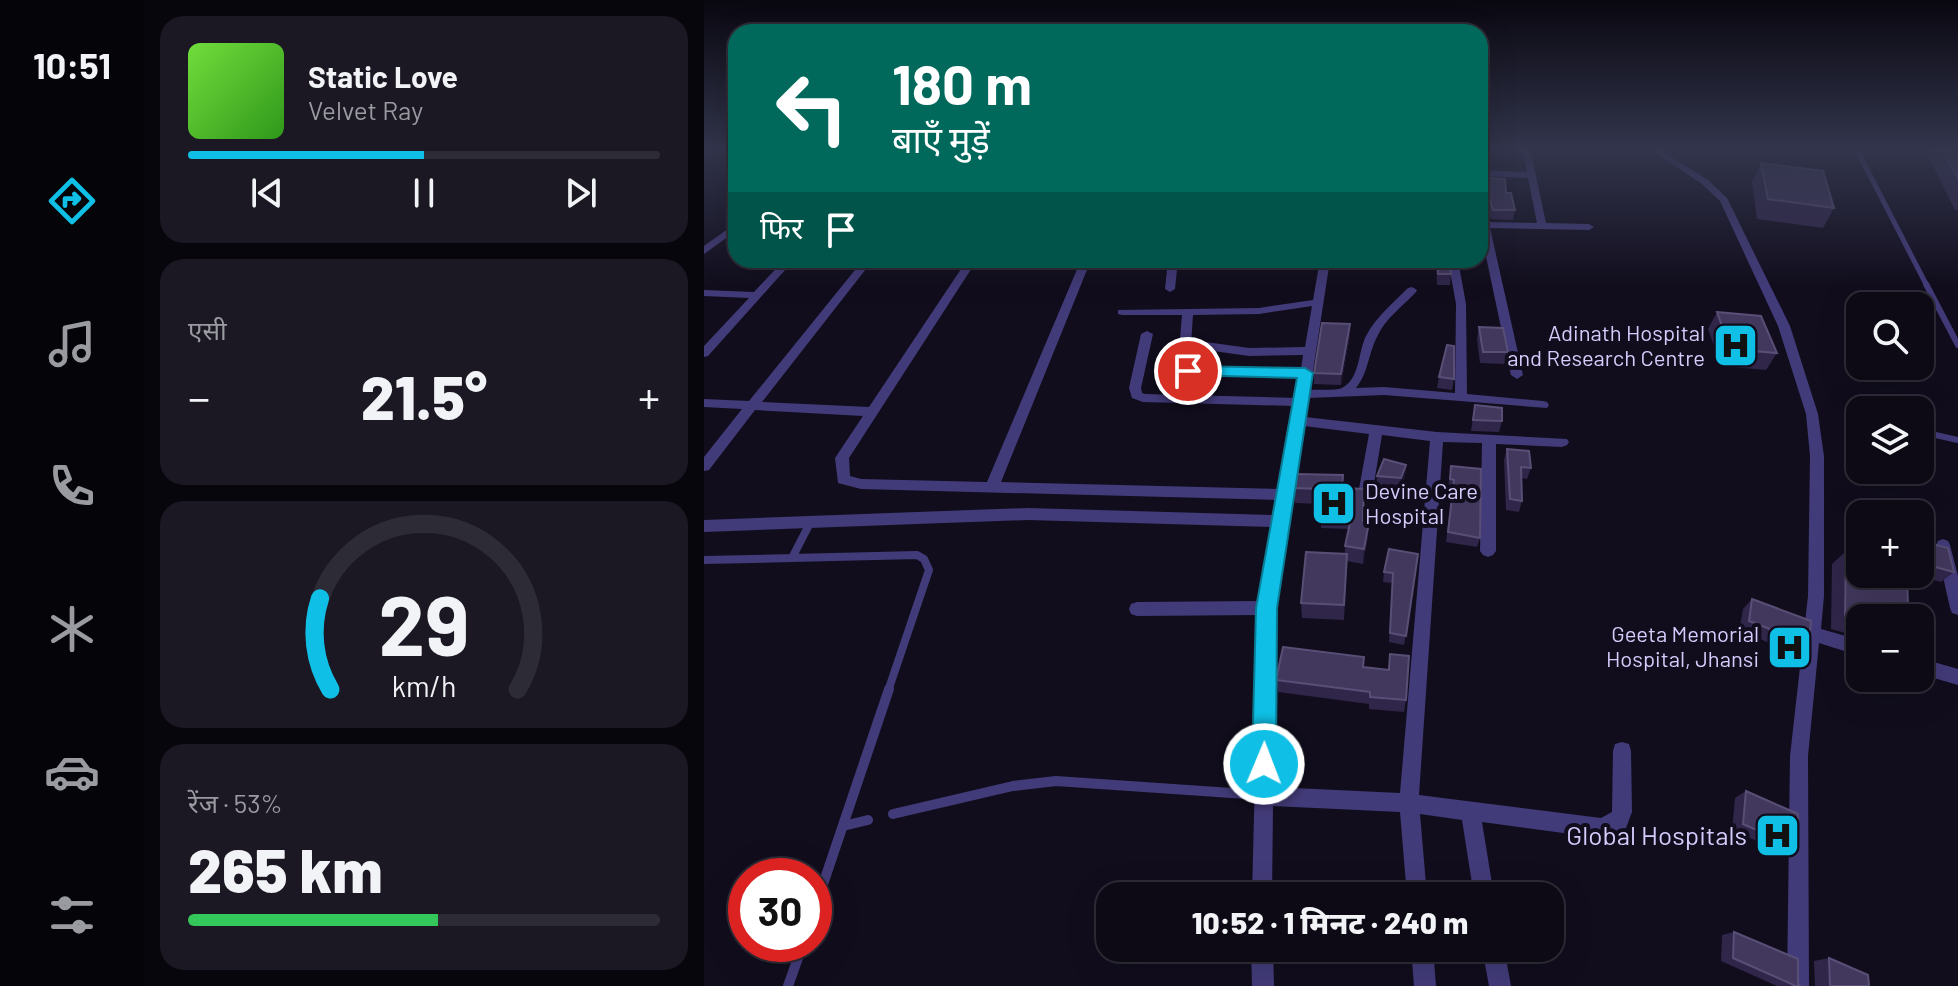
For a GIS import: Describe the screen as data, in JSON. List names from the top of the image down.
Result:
{
  "places": {
    "hospital": [
      "Adinath Hospital and Research Centre",
      "Devine Care Hospital",
      "Geeta Memorial Hospital, Jhansi",
      "Global Hospitals"
    ]
  },
  "page": {
    "tabs": "10:51",
    "turn": ["180 m", "बाएँ मुड़ें"],
    "song": ["Static Love", "Velvet Ray"],
    "then": "फिर",
    "tile": [
      "एसी",
      ["रेंज · 53%", "265 km"]
    ],
    "map_buttons": ["+", "−"],
    "heat": ["−", "21.5°", "+"],
    "limit": "30",
    "trip": "10:52 · 1 मिनट · 240 m",
    "gauge": ["29", "km/h"]
  }
}
